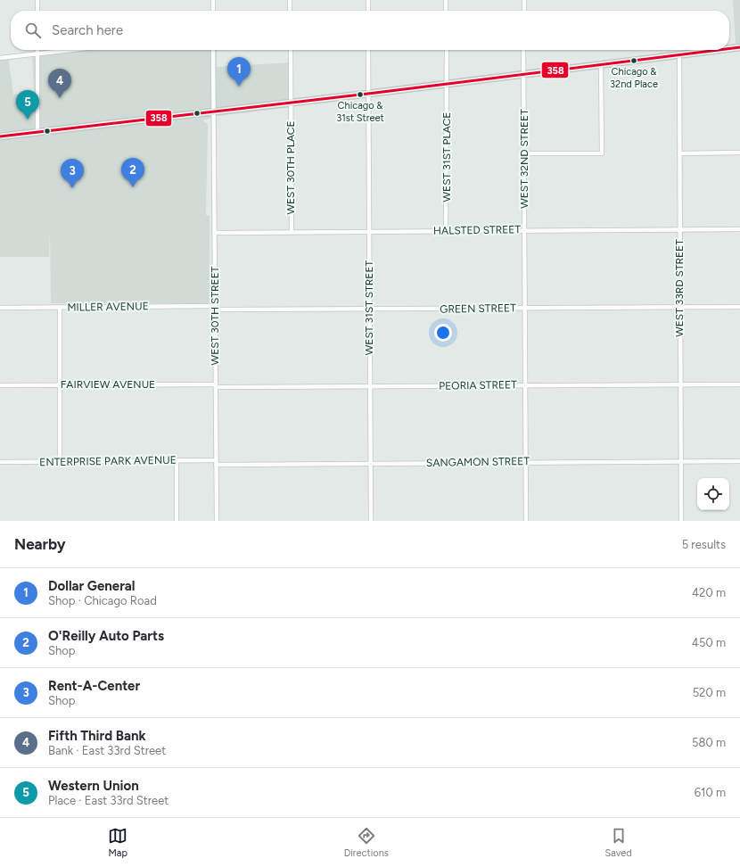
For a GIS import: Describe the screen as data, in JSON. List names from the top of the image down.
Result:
{
  "streets": {
    "street": [
      "WEST 31ST PLACE",
      "WEST 32ND STREET",
      "WEST 30TH PLACE",
      "HALSTED STREET",
      "WEST 33RD STREET",
      "MILLER AVENUE",
      "WEST 31ST STREET",
      "GREEN STREET",
      "WEST 30TH STREET",
      "FAIRVIEW AVENUE",
      "PEORIA STREET",
      "ENTERPRISE PARK AVENUE",
      "SANGAMON STREET"
    ]
  },
  "crossings": [
    ["WEST 31ST PLACE", "HALSTED STREET"],
    ["WEST 32ND STREET", "HALSTED STREET"],
    ["WEST 32ND STREET", "GREEN STREET"],
    ["WEST 32ND STREET", "PEORIA STREET"],
    ["WEST 32ND STREET", "SANGAMON STREET"],
    ["WEST 30TH PLACE", "HALSTED STREET"],
    ["HALSTED STREET", "WEST 33RD STREET"],
    ["HALSTED STREET", "WEST 31ST STREET"],
    ["HALSTED STREET", "WEST 30TH STREET"],
    ["WEST 33RD STREET", "GREEN STREET"],
    ["WEST 33RD STREET", "PEORIA STREET"],
    ["WEST 33RD STREET", "SANGAMON STREET"],
    ["MILLER AVENUE", "GREEN STREET"],
    ["MILLER AVENUE", "WEST 30TH STREET"],
    ["WEST 31ST STREET", "GREEN STREET"],
    ["WEST 31ST STREET", "PEORIA STREET"],
    ["WEST 31ST STREET", "SANGAMON STREET"],
    ["GREEN STREET", "WEST 30TH STREET"],
    ["WEST 30TH STREET", "FAIRVIEW AVENUE"],
    ["WEST 30TH STREET", "PEORIA STREET"],
    ["WEST 30TH STREET", "ENTERPRISE PARK AVENUE"],
    ["WEST 30TH STREET", "SANGAMON STREET"],
    ["FAIRVIEW AVENUE", "PEORIA STREET"],
    ["ENTERPRISE PARK AVENUE", "SANGAMON STREET"]
  ],
  "places": ["Chicago & 32nd Place", "Chicago & 31st Street"],
  "lines": ["transit line 358"],
  "page": {
    "search": "Search here",
    "pins": [
      "1",
      "4",
      "5",
      "2",
      "3"
    ],
    "heading": ["Nearby", "5 results"],
    "list": [
      {
        "mark": "1",
        "name": "Dollar General",
        "note": "Shop · Chicago Road",
        "value": "420 m"
      },
      {
        "mark": "2",
        "name": "O'Reilly Auto Parts",
        "note": "Shop",
        "value": "450 m"
      },
      {
        "mark": "3",
        "name": "Rent-A-Center",
        "note": "Shop",
        "value": "520 m"
      },
      {
        "mark": "4",
        "name": "Fifth Third Bank",
        "note": "Bank · East 33rd Street",
        "value": "580 m"
      },
      {
        "mark": "5",
        "name": "Western Union",
        "note": "Place · East 33rd Street",
        "value": "610 m"
      }
    ],
    "nav": ["Map", "Directions", "Saved"]
  }
}
